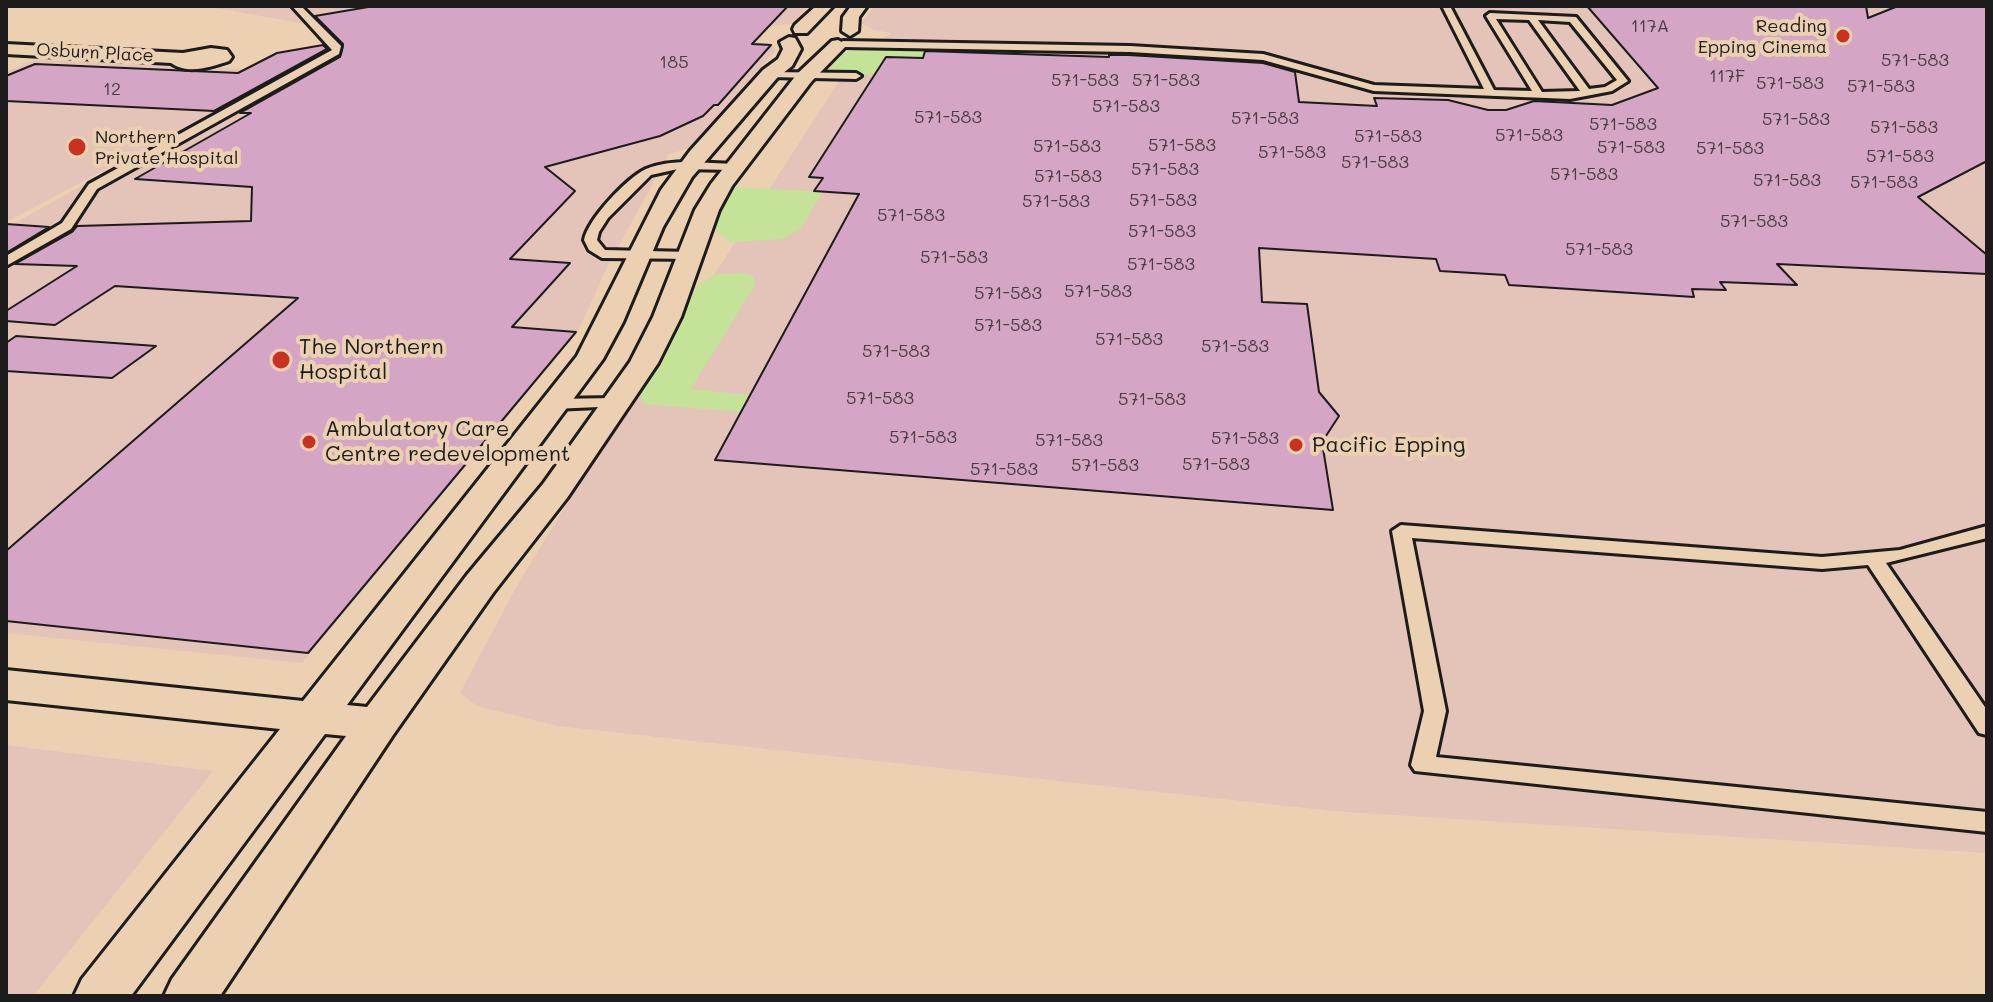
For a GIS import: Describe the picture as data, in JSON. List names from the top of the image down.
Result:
{
  "streets": {
    "street": ["Osburn Place"]
  },
  "places": [
    "Reading Epping Cinema",
    "Northern Private Hospital",
    "The Northern Hospital",
    "Ambulatory Care Centre redevelopment",
    "Pacific Epping"
  ],
  "house_numbers": [
    "117A",
    "571-583",
    "185",
    "117F",
    "571-583",
    "571-583",
    "571-583",
    "571-583",
    "12",
    "571-583",
    "571-583",
    "571-583",
    "571-583",
    "571-583",
    "571-583",
    "571-583",
    "571-583",
    "571-583",
    "571-583",
    "571-583",
    "571-583",
    "571-583",
    "571-583",
    "571-583",
    "571-583",
    "571-583",
    "571-583",
    "571-583",
    "571-583",
    "571-583",
    "571-583",
    "571-583",
    "571-583",
    "571-583",
    "571-583",
    "571-583",
    "571-583",
    "571-583",
    "571-583",
    "571-583",
    "571-583",
    "571-583",
    "571-583",
    "571-583",
    "571-583",
    "571-583",
    "571-583",
    "571-583",
    "571-583",
    "571-583",
    "571-583"
  ]
}
